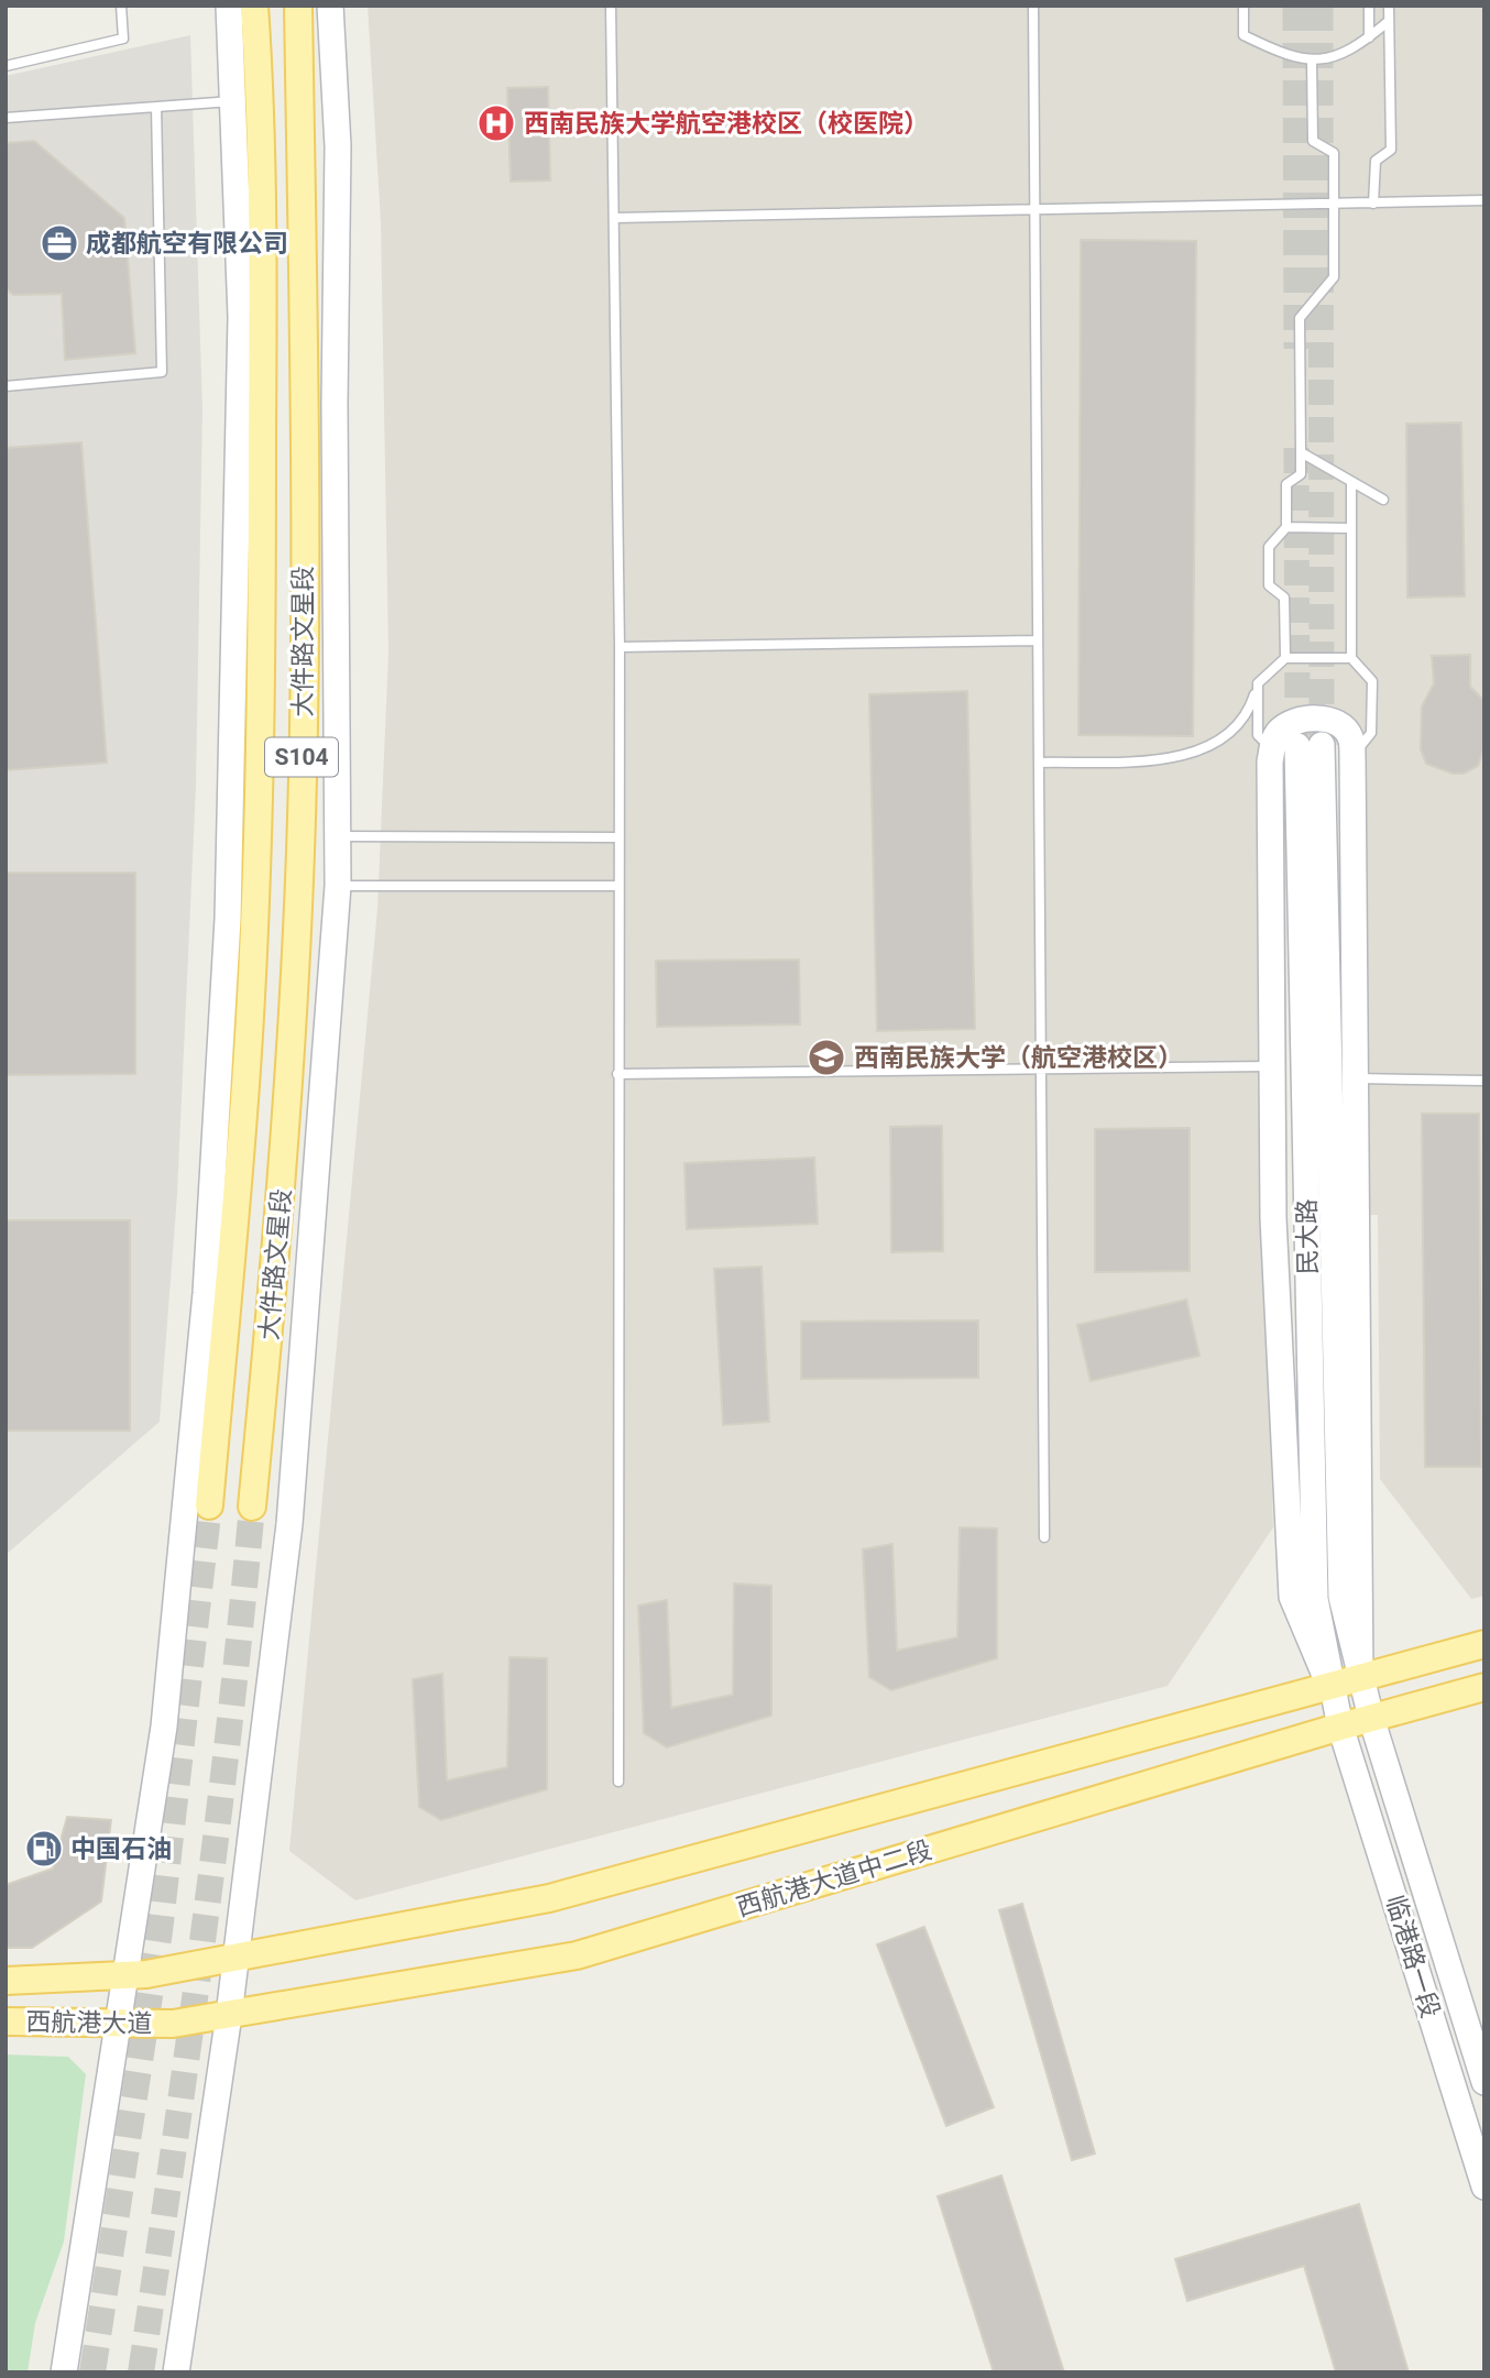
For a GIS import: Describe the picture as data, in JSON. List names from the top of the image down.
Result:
{
  "streets": {
    "main road": [
      "大件路文星段",
      "S104",
      "西航港大道中二段",
      "西航港大道"
    ],
    "street": ["民大路", "临港路一段"]
  },
  "crossings": [
    ["民大路", "西航港大道中二段"],
    ["民大路", "临港路一段"],
    ["西航港大道中二段", "临港路一段"],
    ["西航港大道中二段", "西航港大道"]
  ],
  "places": {
    "hospital": ["西南民族大学航空港校区（校医院）"],
    "office": ["成都航空有限公司"],
    "school or university": ["西南民族大学（航空港校区）"],
    "fuel station": ["中国石油"]
  }
}
